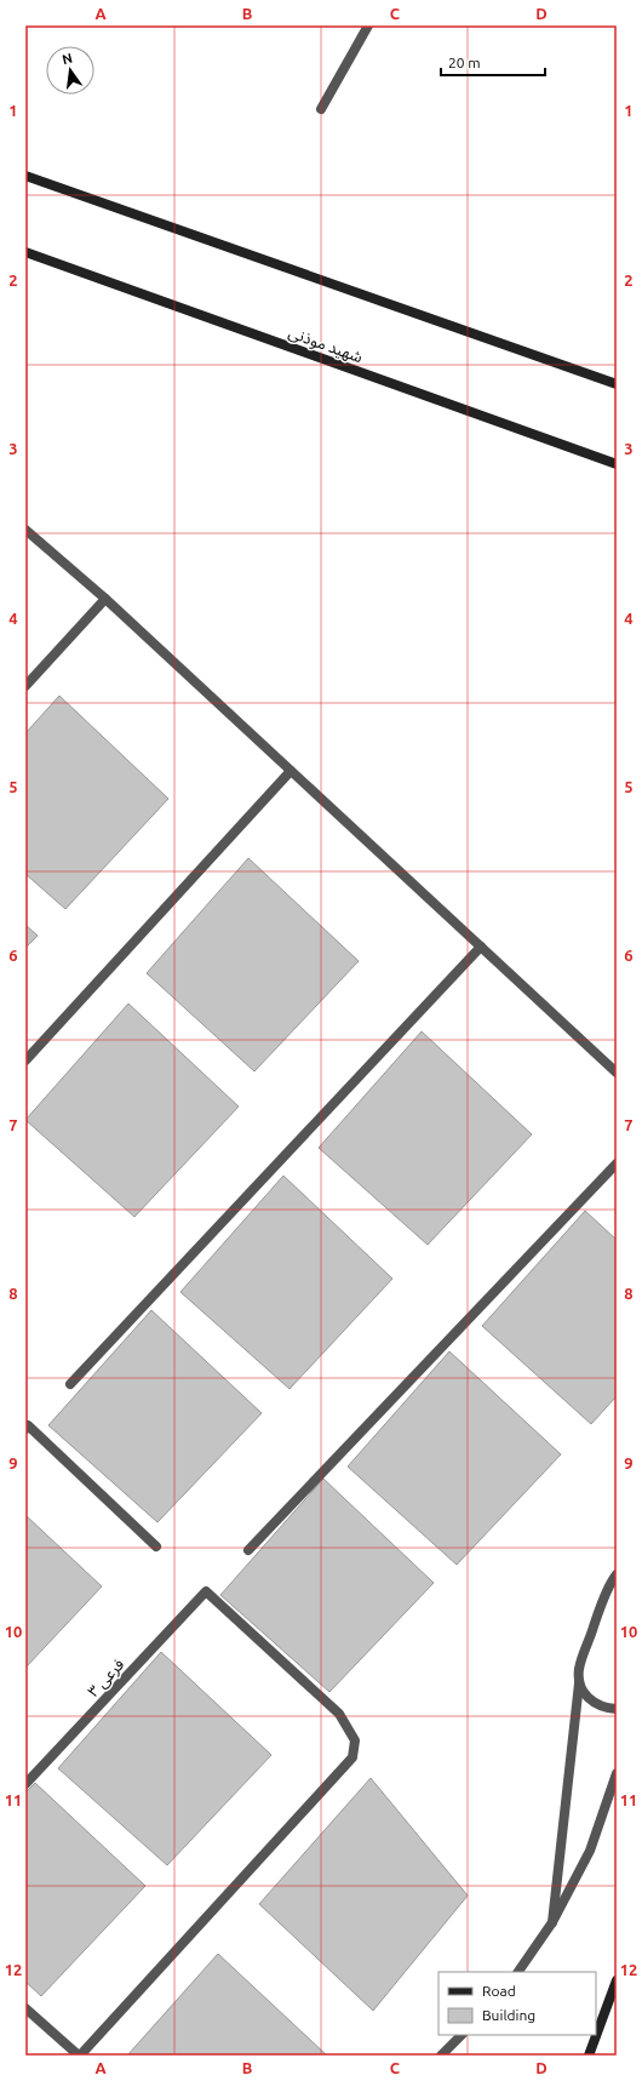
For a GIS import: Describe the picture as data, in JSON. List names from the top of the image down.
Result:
{
  "streets": {
    "main road": ["شهید موذنی"],
    "street": ["فرعی ۳"]
  },
  "legend": ["Road", "Building"],
  "scale_bar": "20 m",
  "north": "top",
  "grid": {
    "columns": [
      "A",
      "B",
      "C",
      "D"
    ],
    "rows": [
      "1",
      "2",
      "3",
      "4",
      "5",
      "6",
      "7",
      "8",
      "9",
      "10",
      "11",
      "12"
    ]
  }
}
